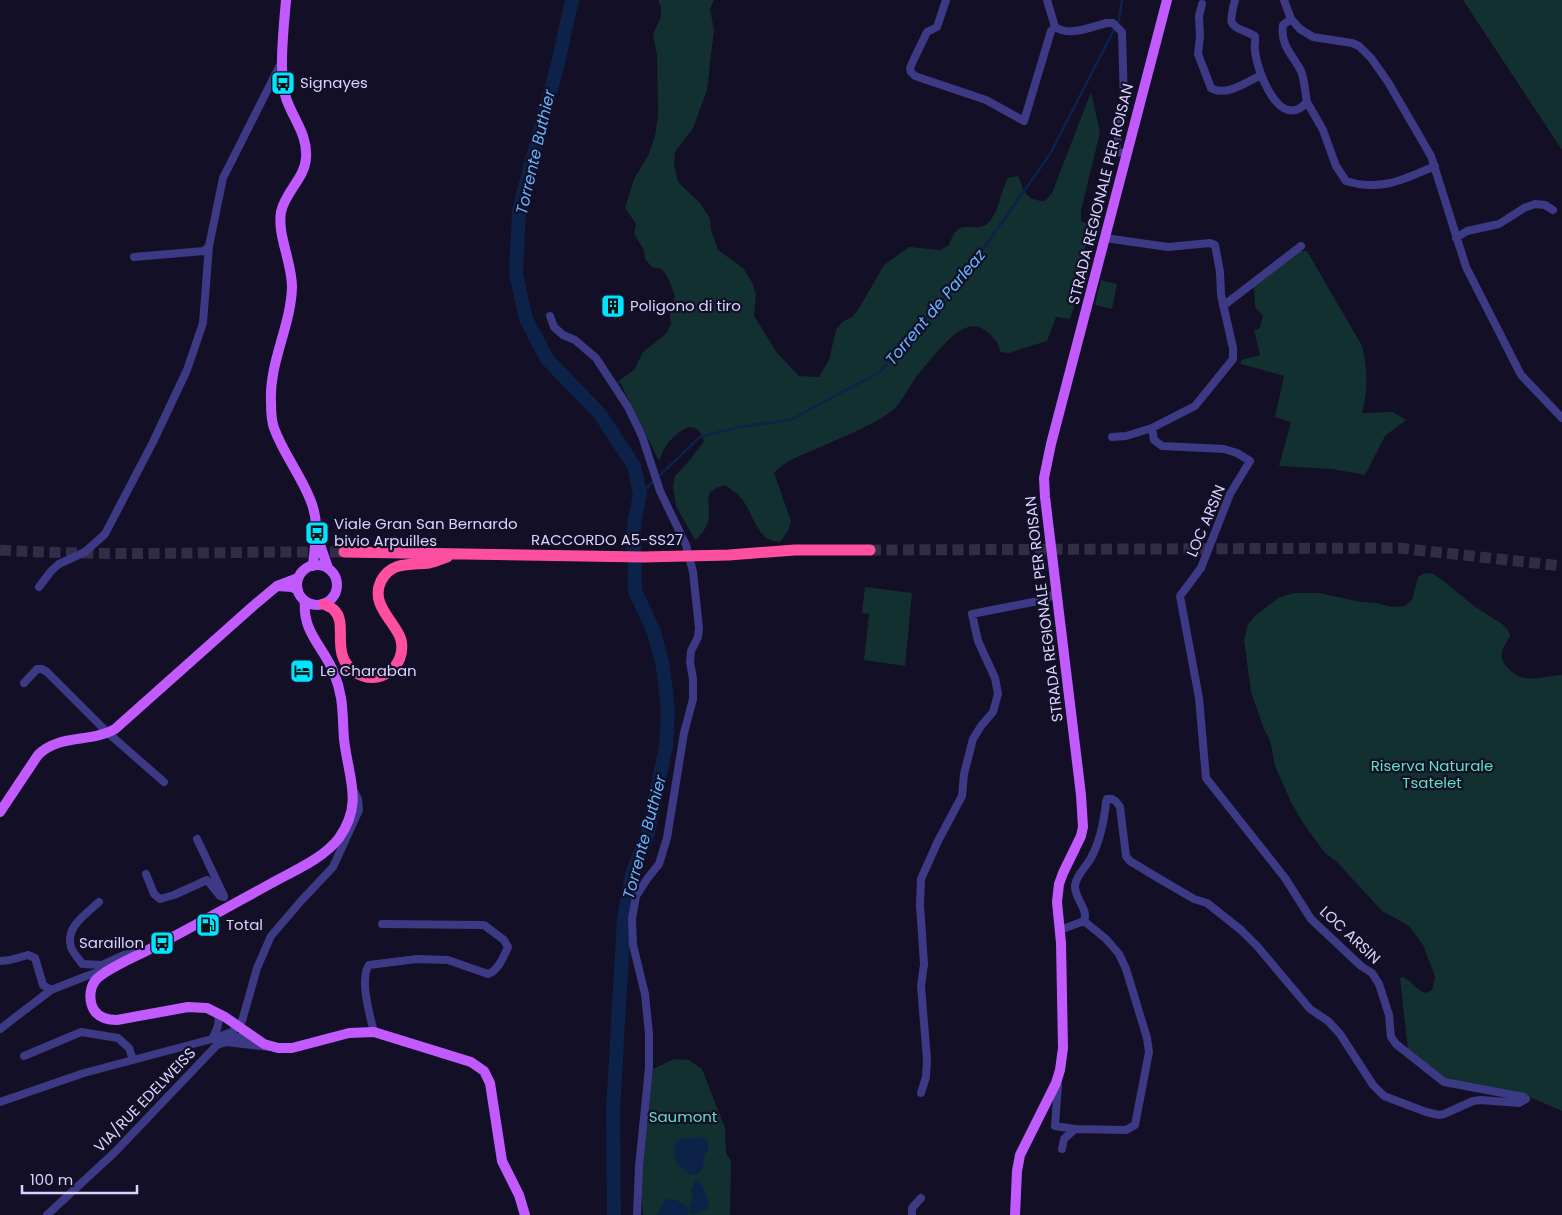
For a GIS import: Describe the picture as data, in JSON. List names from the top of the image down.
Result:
{
  "streets": {
    "highway": ["RACCORDO A5-SS27"],
    "main road": ["STRADA REGIONALE PER ROISAN"],
    "street": ["LOC ARSIN", "VIA/RUE EDELWEISS"]
  },
  "water": ["Torrente Buthier", "Torrent de Parleaz"],
  "parks": ["Riserva Naturale Tsatelet", "Saumont"],
  "places": {
    "bus stop": ["Signayes", "Viale Gran San Bernardo bivio Arpuilles", "Saraillon"],
    "building": ["Poligono di tiro"],
    "hotel": ["Le Charaban"],
    "fuel station": ["Total"]
  },
  "scale_bar": "100 m"
}
